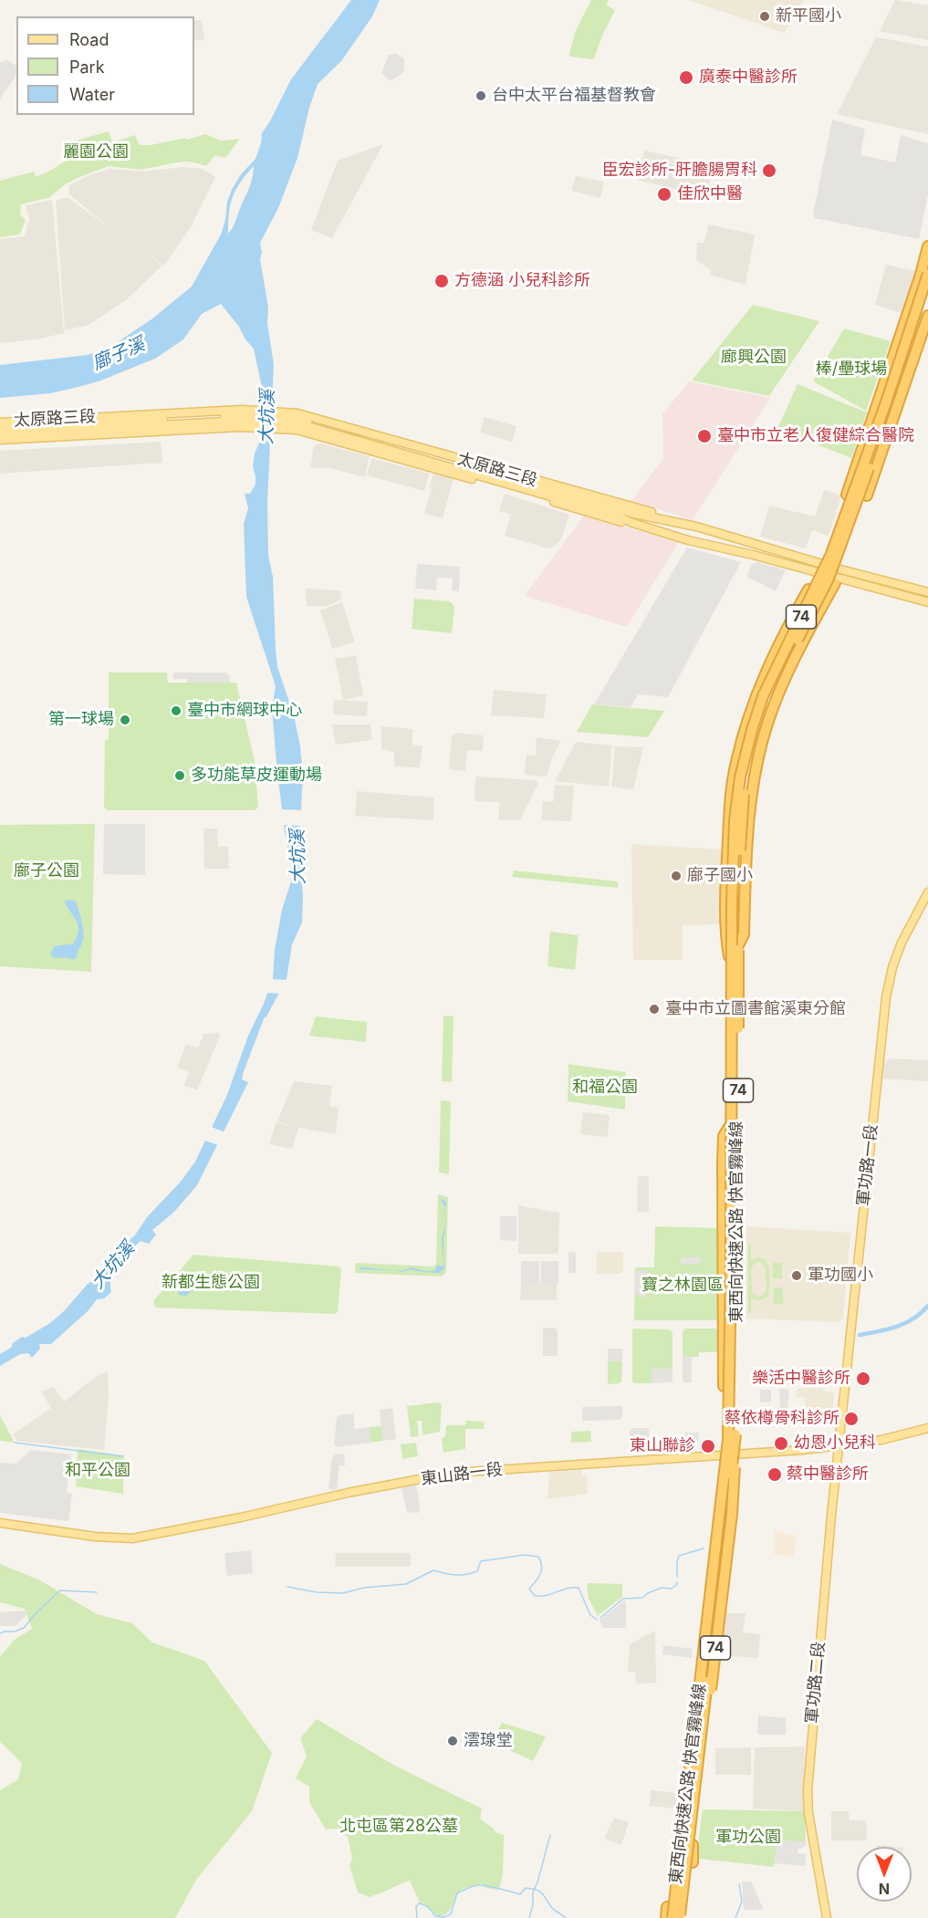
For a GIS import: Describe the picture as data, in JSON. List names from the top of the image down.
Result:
{
  "streets": {
    "highway": ["74", "東西向快速公路 快官霧峰線"],
    "main road": [
      "太原路三段",
      "軍功路一段",
      "東山路一段",
      "軍功路二段"
    ]
  },
  "crossings": [
    ["74", "東西向快速公路 快官霧峰線"],
    ["軍功路一段", "東山路一段"],
    ["軍功路一段", "軍功路二段"],
    ["東山路一段", "軍功路二段"]
  ],
  "water": ["廍子溪", "大坑溪"],
  "parks": [
    "麗園公園",
    "廊興公園",
    "棒/壘球場",
    "廍子公園",
    "和福公園",
    "新都生態公園",
    "寶之林園區",
    "和平公園",
    "北屯區第28公墓",
    "軍功公園"
  ],
  "places": [
    "新平國小",
    "廣泰中醫診所",
    "台中太平台福基督教會",
    "臣宏診所-肝膽腸胃科",
    "佳欣中醫",
    "方德涵 小兒科診所",
    "臺中市立老人復健綜合醫院",
    "臺中市網球中心",
    "第一球場",
    "多功能草皮運動場",
    "廍子國小",
    "臺中市立圖書館溪東分館",
    "軍功國小",
    "樂活中醫診所",
    "蔡依樽骨科診所",
    "幼恩小兒科",
    "東山聯診",
    "蔡中醫診所",
    "澐瑔堂"
  ],
  "legend": ["Road", "Park", "Water"],
  "north": "bottom"
}
